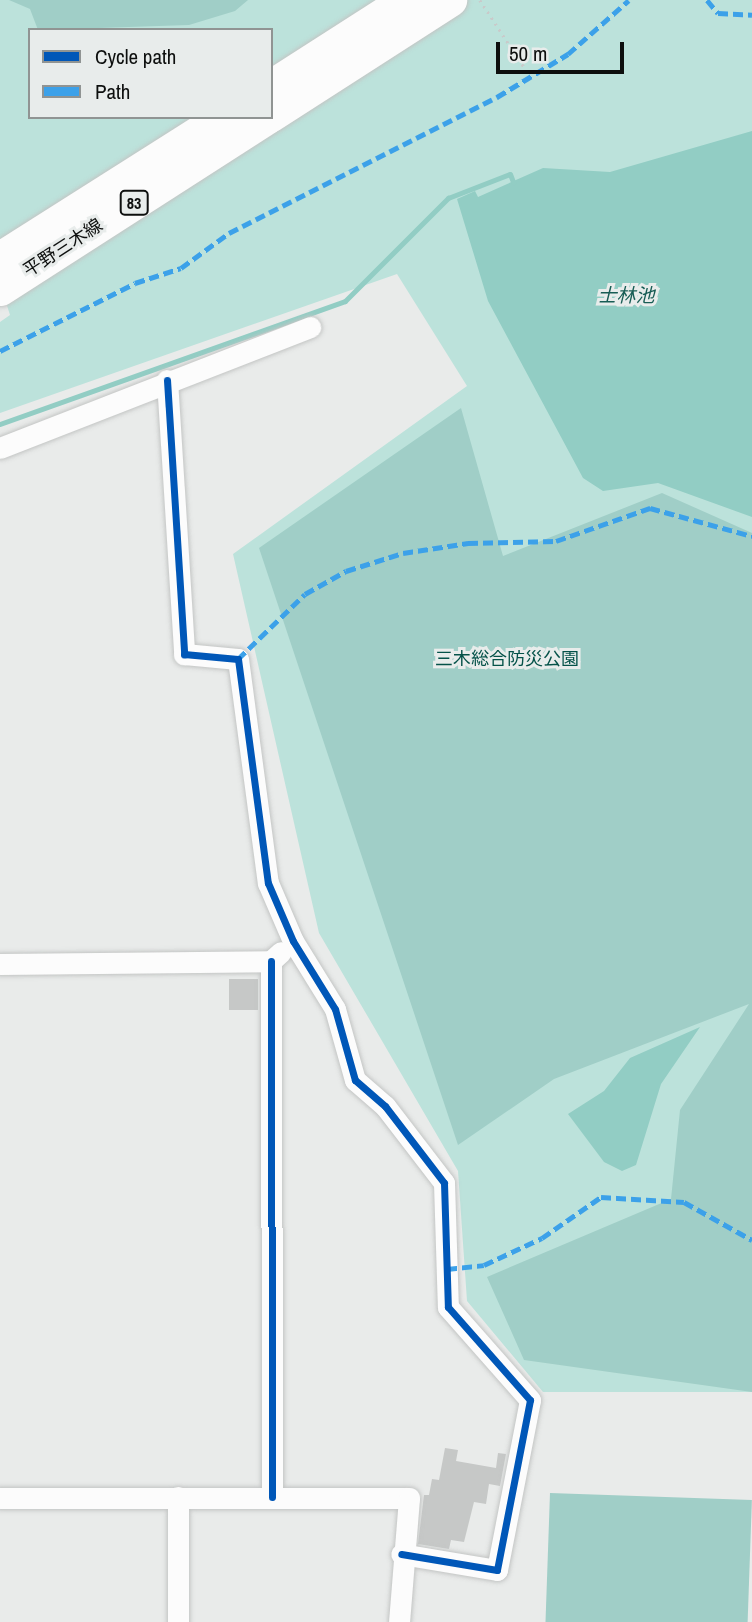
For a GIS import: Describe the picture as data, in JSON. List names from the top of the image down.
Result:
{
  "streets": {
    "main road": ["83", "平野三木線"]
  },
  "water": ["士林池"],
  "parks": ["三木総合防災公園"],
  "legend": ["Cycle path", "Path"],
  "scale_bar": "50 m"
}
